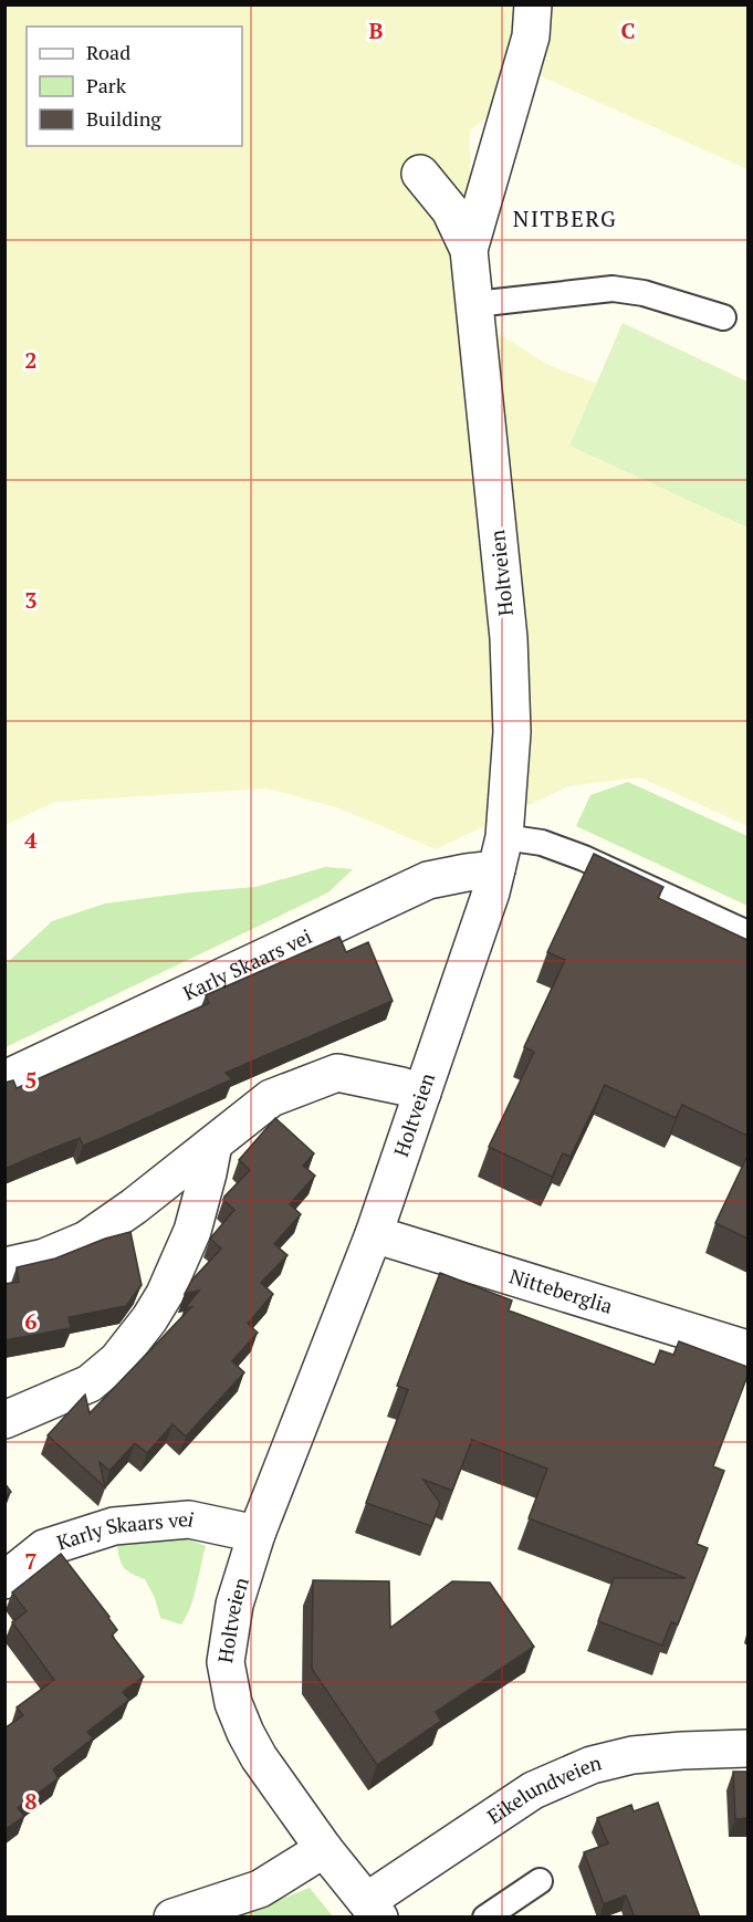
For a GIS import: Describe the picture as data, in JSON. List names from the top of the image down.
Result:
{
  "streets": {
    "street": [
      "Holtveien",
      "Karly Skaars vei",
      "Nitteberglia",
      "Eikelundveien"
    ]
  },
  "crossings": [
    ["Holtveien", "Karly Skaars vei"],
    ["Holtveien", "Nitteberglia"],
    ["Holtveien", "Eikelundveien"]
  ],
  "districts": ["NITBERG"],
  "legend": ["Road", "Park", "Building"],
  "grid": {
    "columns": ["B", "C"],
    "rows": [
      "2",
      "3",
      "4",
      "5",
      "6",
      "7",
      "8"
    ]
  }
}
